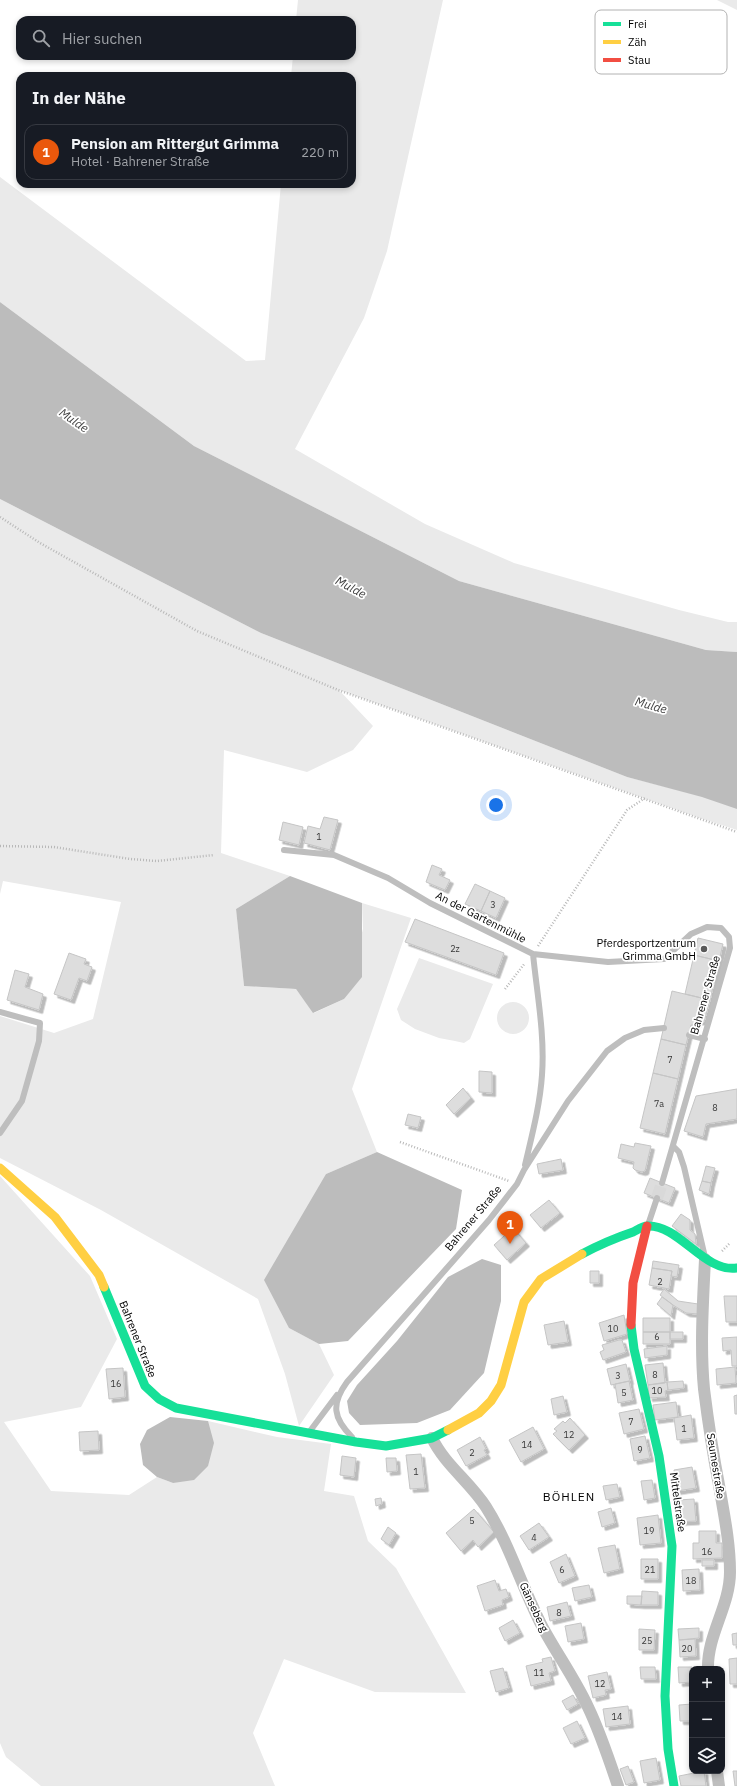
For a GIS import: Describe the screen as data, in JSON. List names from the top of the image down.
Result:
{
  "streets": {
    "street": [
      "Bahrener Straße",
      "Seumestraße",
      "Mittelstraße",
      "Gänseberg"
    ],
    "lane": ["An der Gartenmühle"]
  },
  "crossings": [
    ["An der Gartenmühle", "Bahrener Straße"],
    ["Bahrener Straße", "Mittelstraße"],
    ["Bahrener Straße", "Gänseberg"]
  ],
  "districts": ["BÖHLEN"],
  "water": ["Mulde"],
  "places": ["Pferdesportzentrum Grimma GmbH"],
  "house_numbers": [
    "1",
    "3",
    "2z",
    "7",
    "7a",
    "8",
    "2",
    "10",
    "6",
    "8",
    "3",
    "16",
    "10",
    "5",
    "7",
    "1",
    "12",
    "14",
    "9",
    "2",
    "1",
    "5",
    "19",
    "4",
    "16",
    "6",
    "21",
    "18",
    "8",
    "25",
    "20",
    "11",
    "12",
    "14"
  ],
  "legend": ["Frei", "Zäh", "Stau"],
  "page": {
    "search": "Hier suchen",
    "heading": "In der Nähe",
    "list": [
      {
        "mark": "1",
        "name": "Pension am Rittergut Grimma",
        "note": "Hotel · Bahrener Straße",
        "value": "220 m"
      }
    ],
    "pins": "1",
    "map_buttons": ["+", "−"]
  }
}
